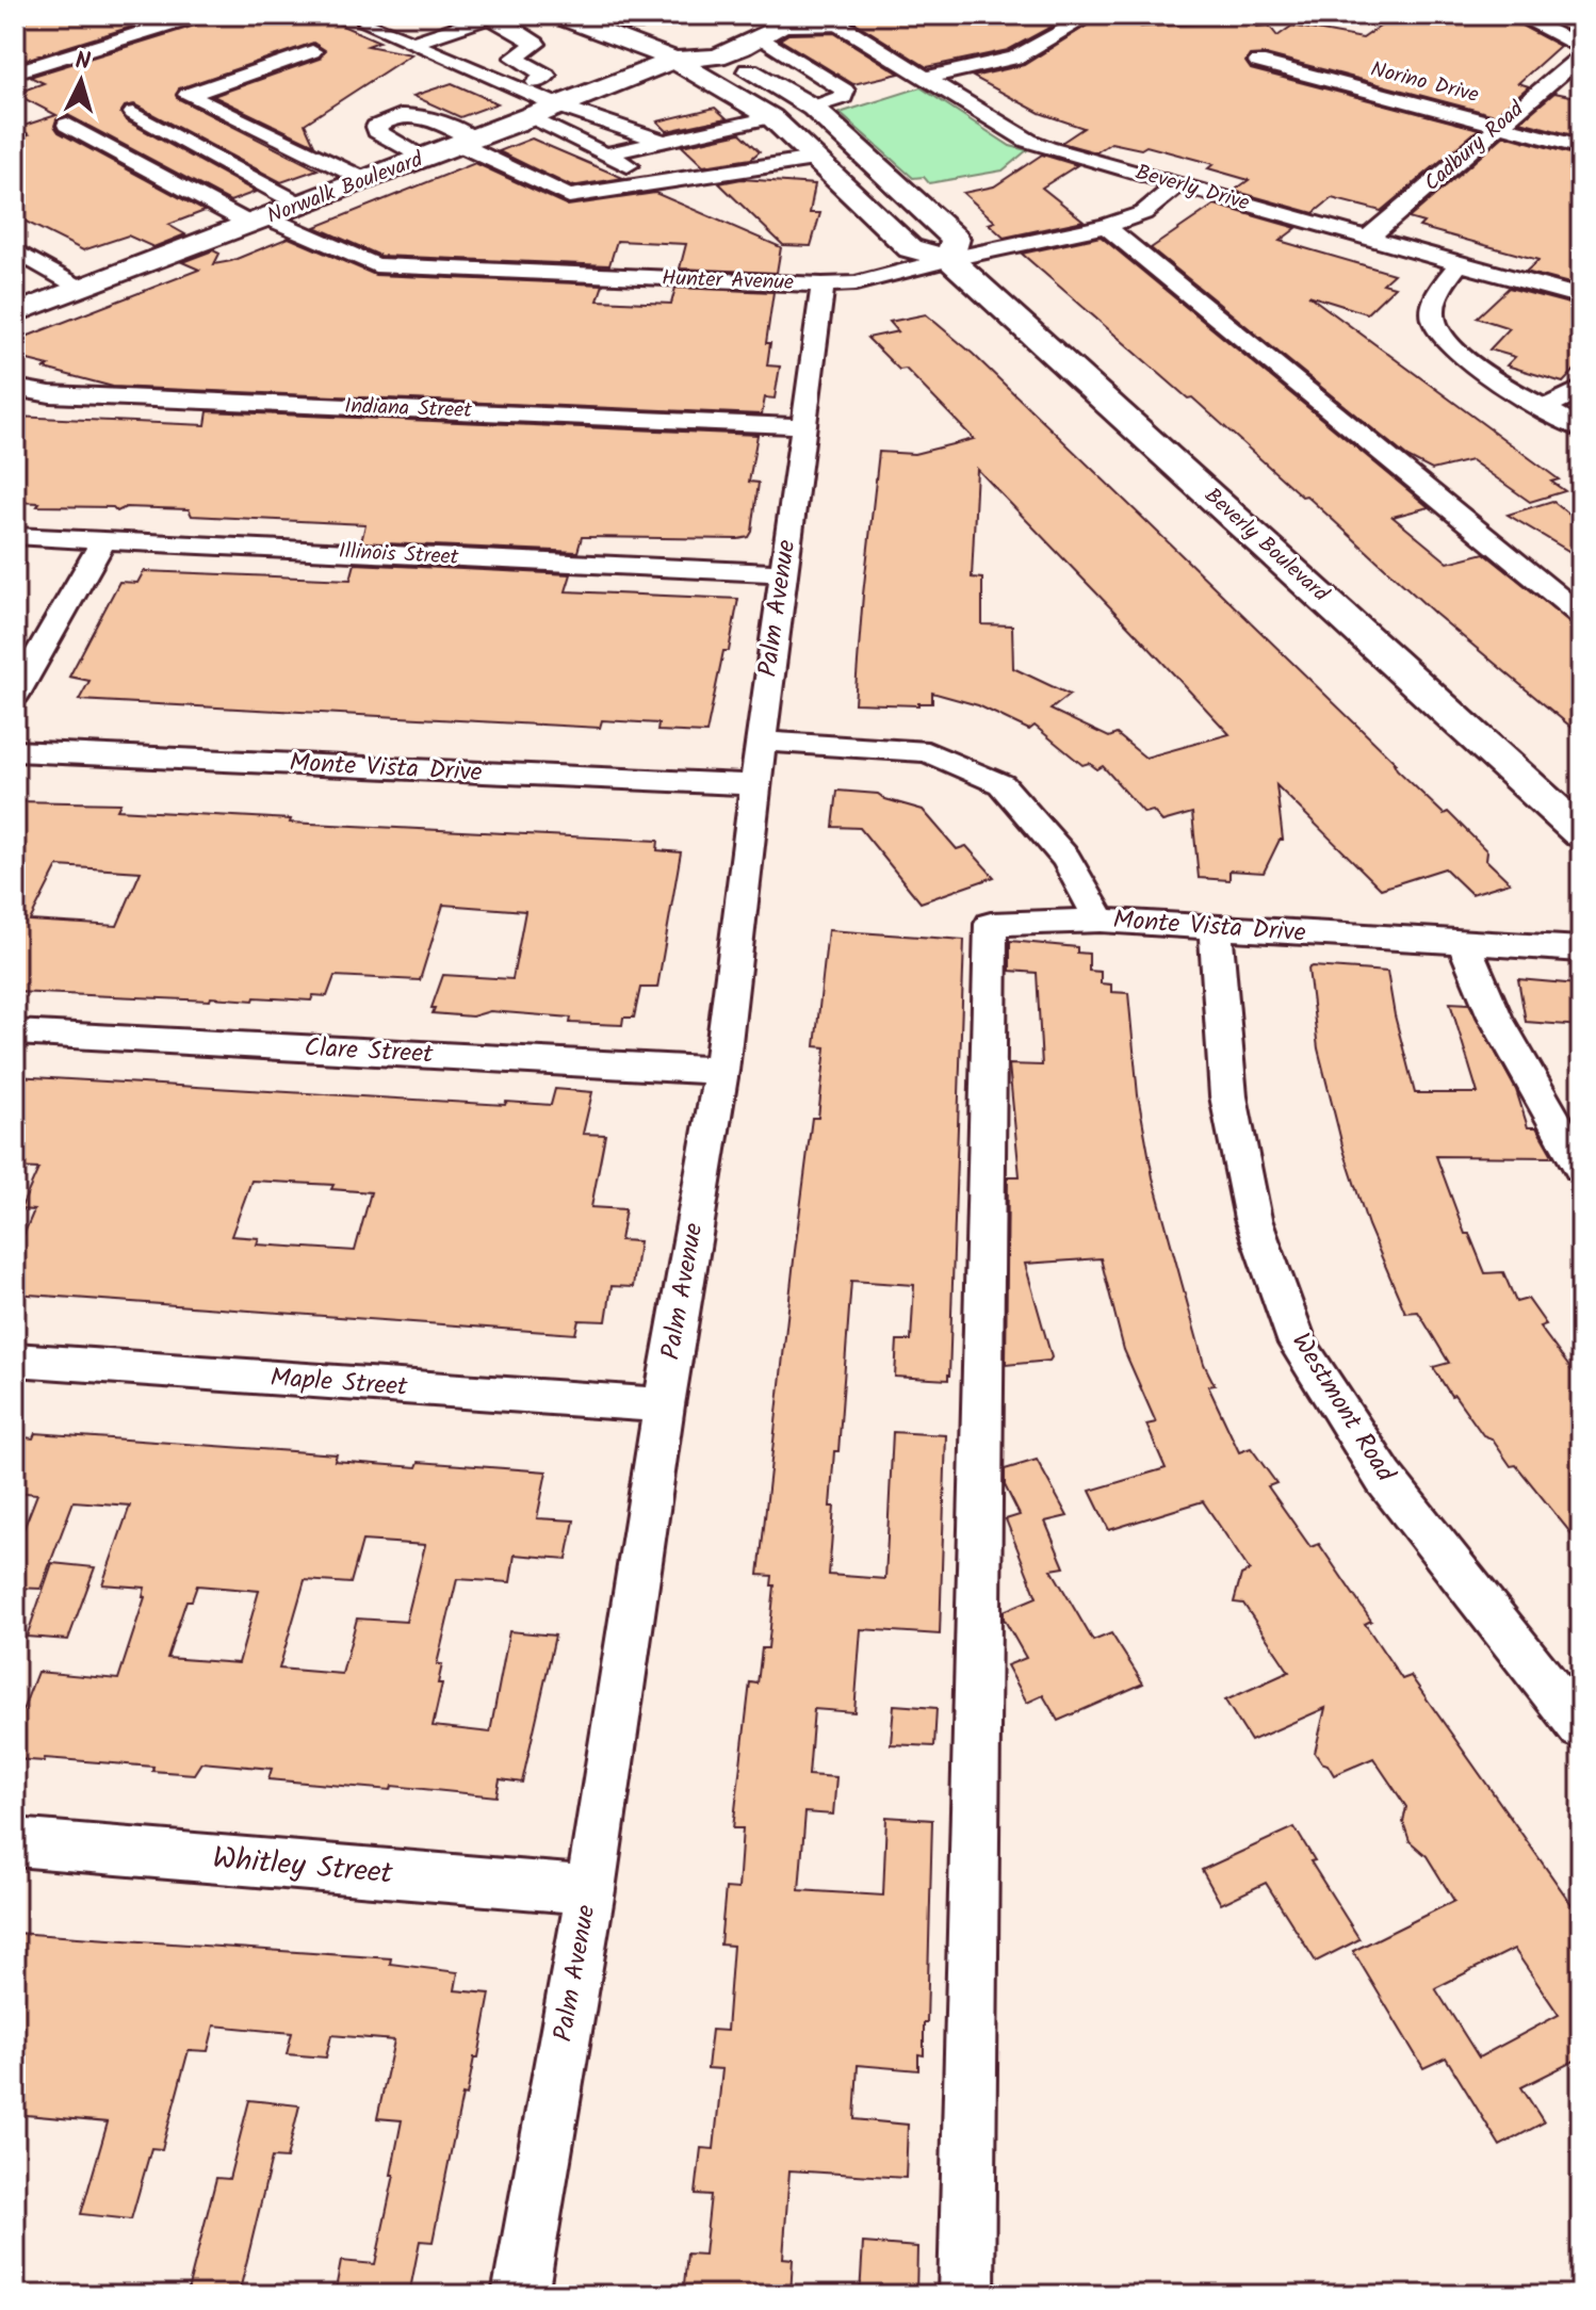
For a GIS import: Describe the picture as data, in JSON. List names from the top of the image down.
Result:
{
  "streets": {
    "main road": ["Norwalk Boulevard", "Beverly Boulevard"],
    "street": [
      "Norino Drive",
      "Cadbury Road",
      "Beverly Drive",
      "Hunter Avenue",
      "Indiana Street",
      "Illinois Street",
      "Palm Avenue",
      "Monte Vista Drive",
      "Clare Street",
      "Maple Street",
      "Westmont Road",
      "Whitley Street"
    ]
  },
  "crossings": [
    ["Norino Drive", "Cadbury Road"],
    ["Cadbury Road", "Beverly Drive"],
    ["Norwalk Boulevard", "Hunter Avenue"],
    ["Norwalk Boulevard", "Beverly Boulevard"],
    ["Beverly Drive", "Hunter Avenue"],
    ["Hunter Avenue", "Beverly Boulevard"],
    ["Hunter Avenue", "Palm Avenue"],
    ["Indiana Street", "Palm Avenue"],
    ["Illinois Street", "Palm Avenue"],
    ["Palm Avenue", "Monte Vista Drive"],
    ["Palm Avenue", "Clare Street"],
    ["Palm Avenue", "Maple Street"],
    ["Palm Avenue", "Whitley Street"],
    ["Monte Vista Drive", "Westmont Road"]
  ],
  "north": "top"
}
